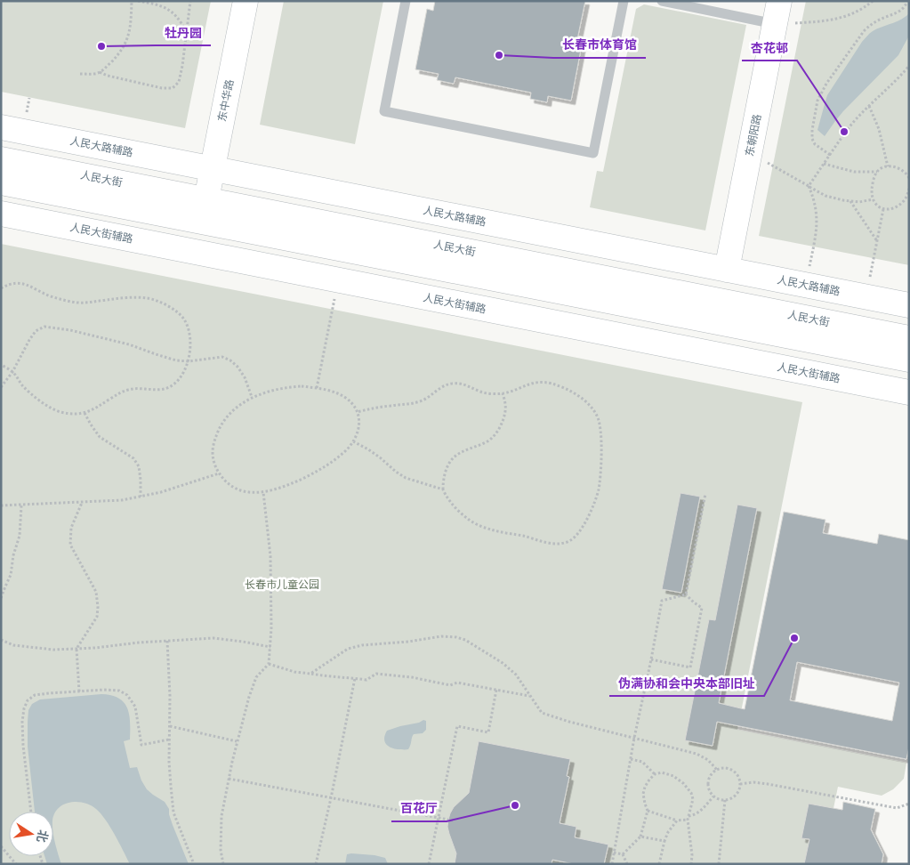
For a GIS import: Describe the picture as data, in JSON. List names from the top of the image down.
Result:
{
  "streets": {
    "main road": [
      "东中华路",
      "东朝阳路",
      "人民大路辅路",
      "人民大街",
      "人民大街辅路"
    ]
  },
  "crossings": [
    ["东中华路", "人民大路辅路"],
    ["东中华路", "人民大街"],
    ["东朝阳路", "人民大路辅路"]
  ],
  "parks": ["长春市儿童公园"],
  "places": [
    "牡丹园",
    "长春市体育馆",
    "杏花邨",
    "伪满协和会中央本部旧址",
    "百花厅"
  ],
  "north": "right"
}
